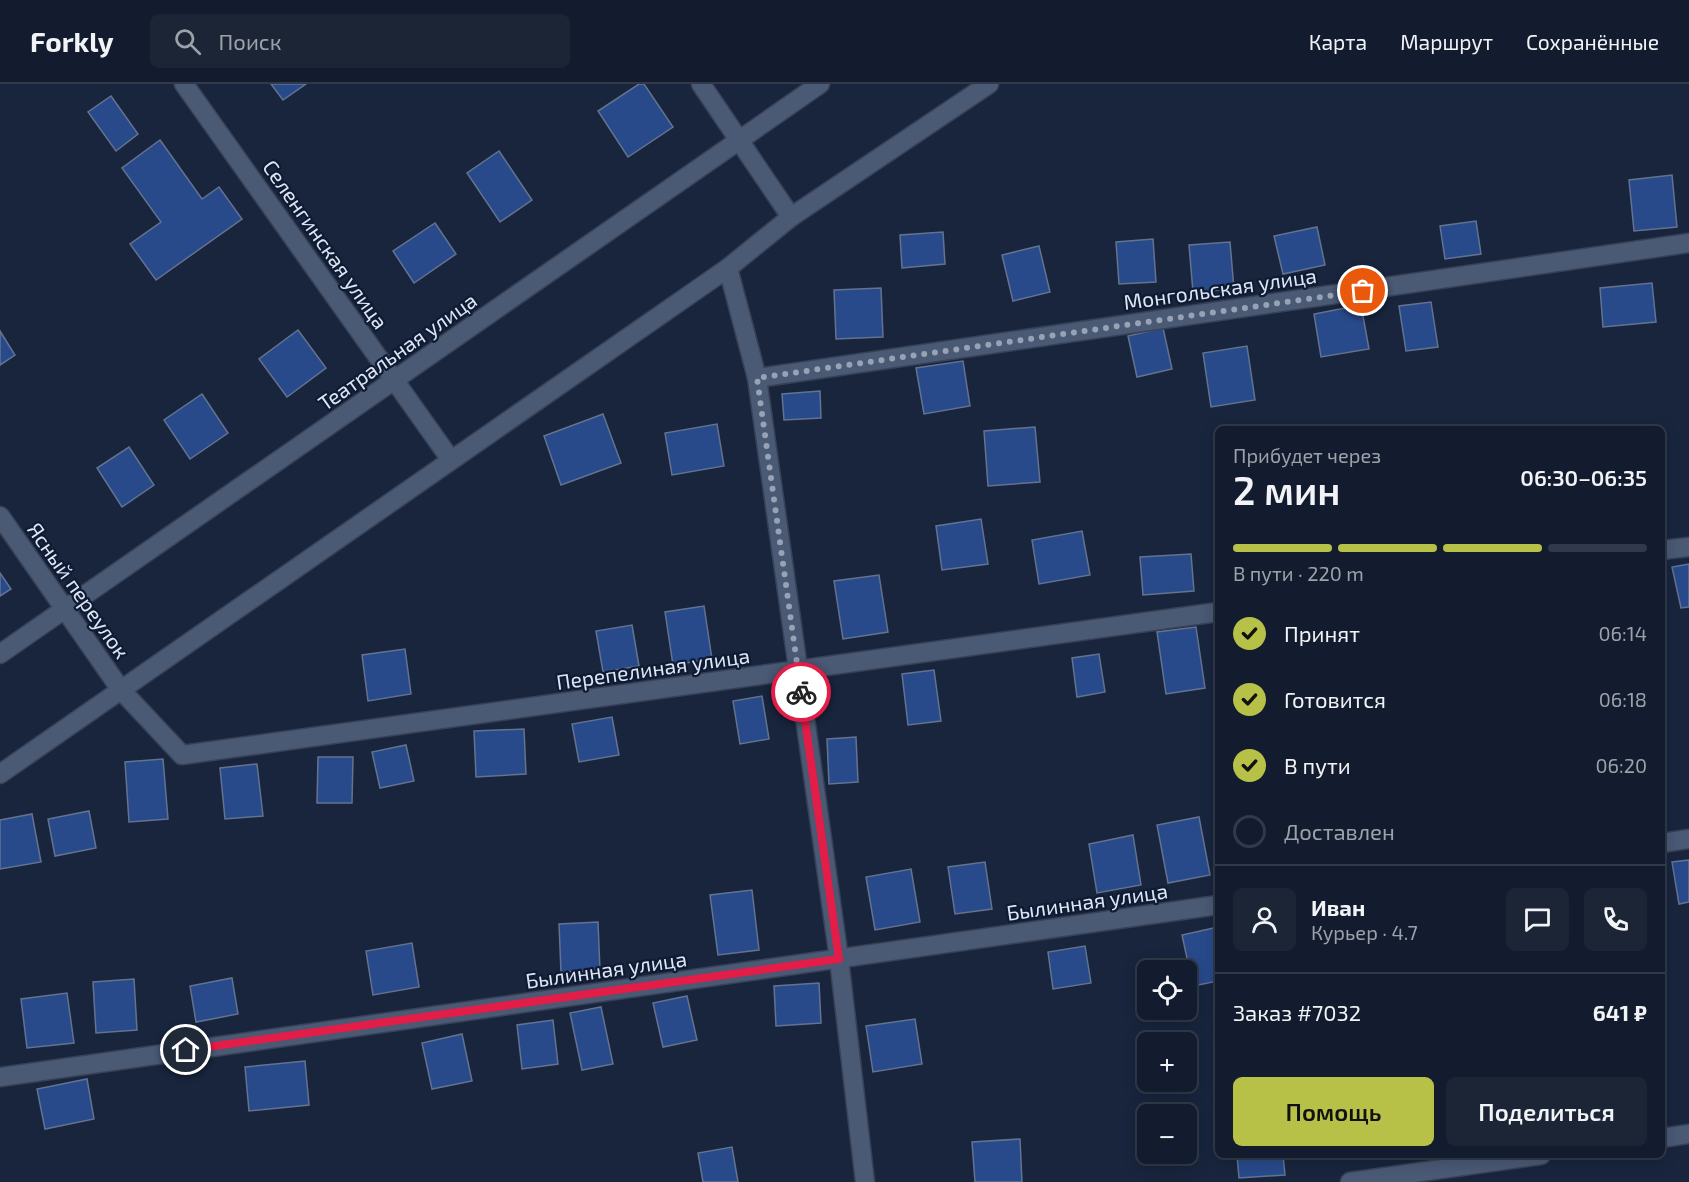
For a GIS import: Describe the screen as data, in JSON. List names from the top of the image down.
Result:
{
  "streets": {
    "street": [
      "Селенгинская улица",
      "Монгольская улица",
      "Театральная улица",
      "Ясный переулок",
      "Перепелиная улица",
      "Былинная улица"
    ]
  },
  "crossings": [
    ["Селенгинская улица", "Театральная улица"],
    ["Театральная улица", "Ясный переулок"],
    ["Ясный переулок", "Перепелиная улица"]
  ],
  "page": {
    "header": "Forkly",
    "search": "Поиск",
    "nav": ["Карта", "Маршрут", "Сохранённые"],
    "heading": ["2 мин", "Прибудет через", "06:30–06:35"],
    "panel": [
      "Иван",
      "Курьер · 4.7",
      "Заказ #7032",
      "641 ₽"
    ],
    "bar": "В пути · 220 m",
    "list": [
      ["Принят", "06:14"],
      ["Готовится", "06:18"],
      ["В пути", "06:20"],
      "Доставлен"
    ],
    "map_buttons": ["+", "−"],
    "buttons": ["Помощь", "Поделиться"]
  }
}
